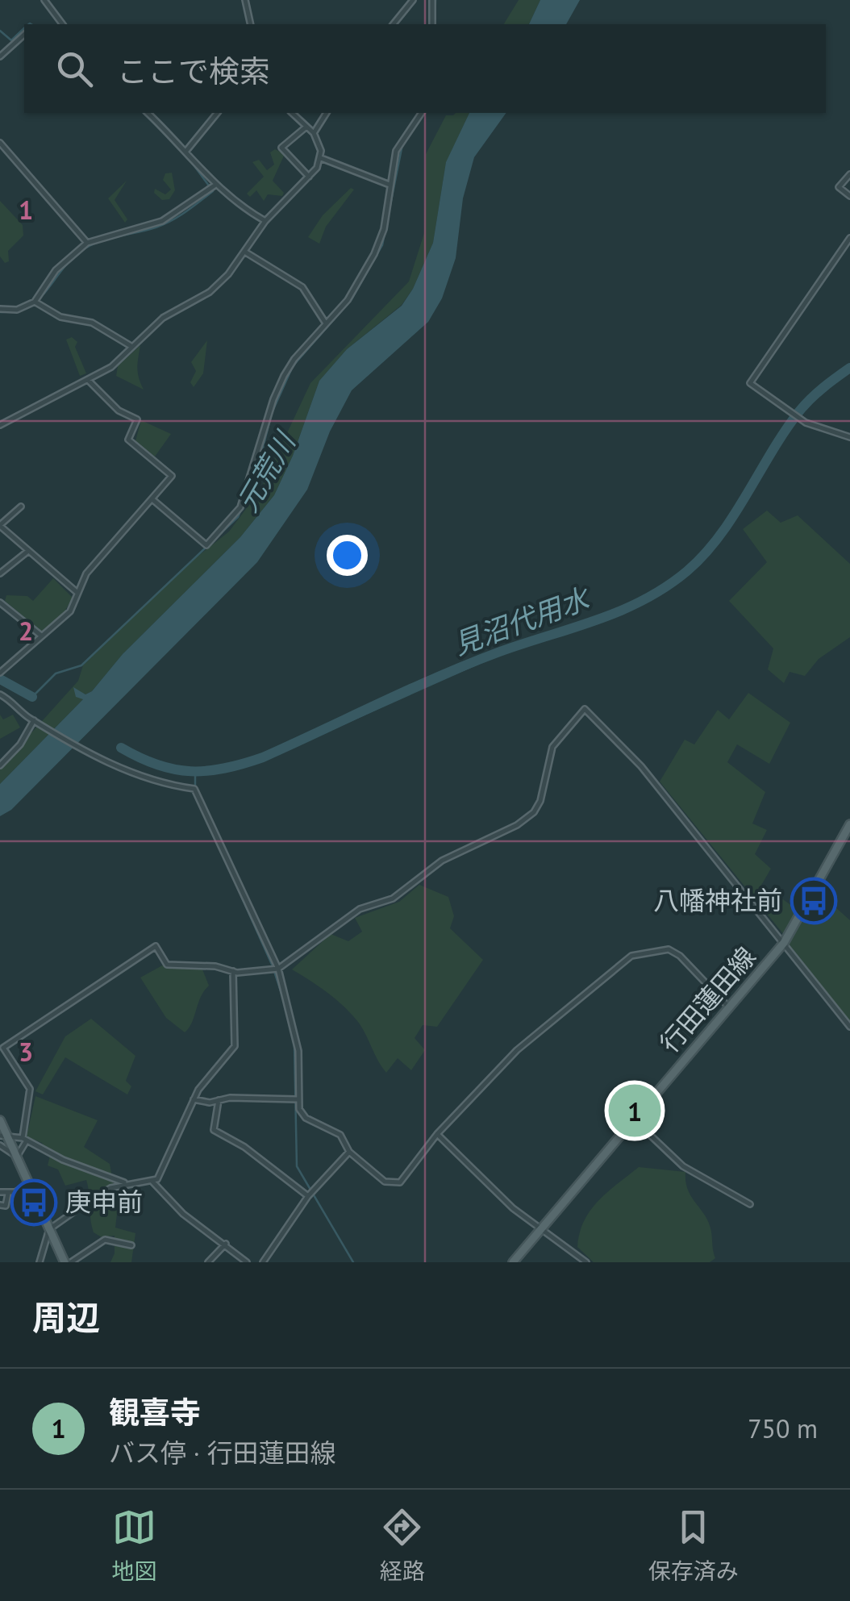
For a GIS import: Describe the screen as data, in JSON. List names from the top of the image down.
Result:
{
  "streets": {
    "main road": ["行田蓮田線"]
  },
  "water": ["元荒川", "見沼代用水"],
  "places": {
    "bus stop": ["八幡神社前", "庚申前"]
  },
  "page": {
    "search": "ここで検索",
    "pins": "1",
    "heading": "周辺",
    "list": [
      {
        "mark": "1",
        "name": "観喜寺",
        "note": "バス停 · 行田蓮田線",
        "value": "750 m"
      }
    ],
    "nav": ["地図", "経路", "保存済み"]
  },
  "grid": {
    "rows": ["1", "2", "3"]
  }
}
